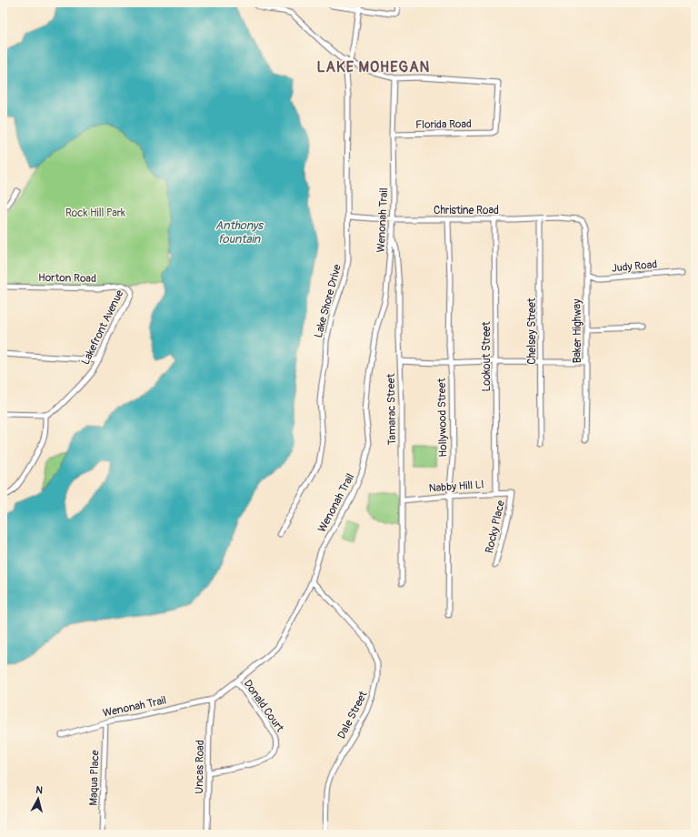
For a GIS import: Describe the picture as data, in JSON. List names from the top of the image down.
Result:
{
  "streets": {
    "street": [
      "Florida Road",
      "Christine Road",
      "Wenonah Trail",
      "Judy Road",
      "Horton Road",
      "Lake Shore Drive",
      "Lakefront Avenue",
      "Chelsey Street",
      "Baker Highway",
      "Lookout Street",
      "Tamarac Street",
      "Hollywood Street",
      "Nabby Hill Ll",
      "Rocky Place",
      "Donald Court",
      "Dale Street",
      "Uncas Road",
      "Maqua Place"
    ]
  },
  "crossings": [
    ["Florida Road", "Wenonah Trail"],
    ["Christine Road", "Wenonah Trail"],
    ["Christine Road", "Lake Shore Drive"],
    ["Christine Road", "Chelsey Street"],
    ["Christine Road", "Baker Highway"],
    ["Christine Road", "Lookout Street"],
    ["Christine Road", "Hollywood Street"],
    ["Wenonah Trail", "Tamarac Street"],
    ["Wenonah Trail", "Donald Court"],
    ["Wenonah Trail", "Dale Street"],
    ["Wenonah Trail", "Uncas Road"],
    ["Wenonah Trail", "Maqua Place"],
    ["Judy Road", "Baker Highway"],
    ["Horton Road", "Lakefront Avenue"],
    ["Lookout Street", "Nabby Hill Ll"],
    ["Tamarac Street", "Nabby Hill Ll"],
    ["Hollywood Street", "Nabby Hill Ll"],
    ["Nabby Hill Ll", "Rocky Place"],
    ["Donald Court", "Uncas Road"]
  ],
  "districts": ["LAKE MOHEGAN"],
  "water": ["Anthonys fountain"],
  "parks": ["Rock Hill Park"],
  "north": "top"
}
